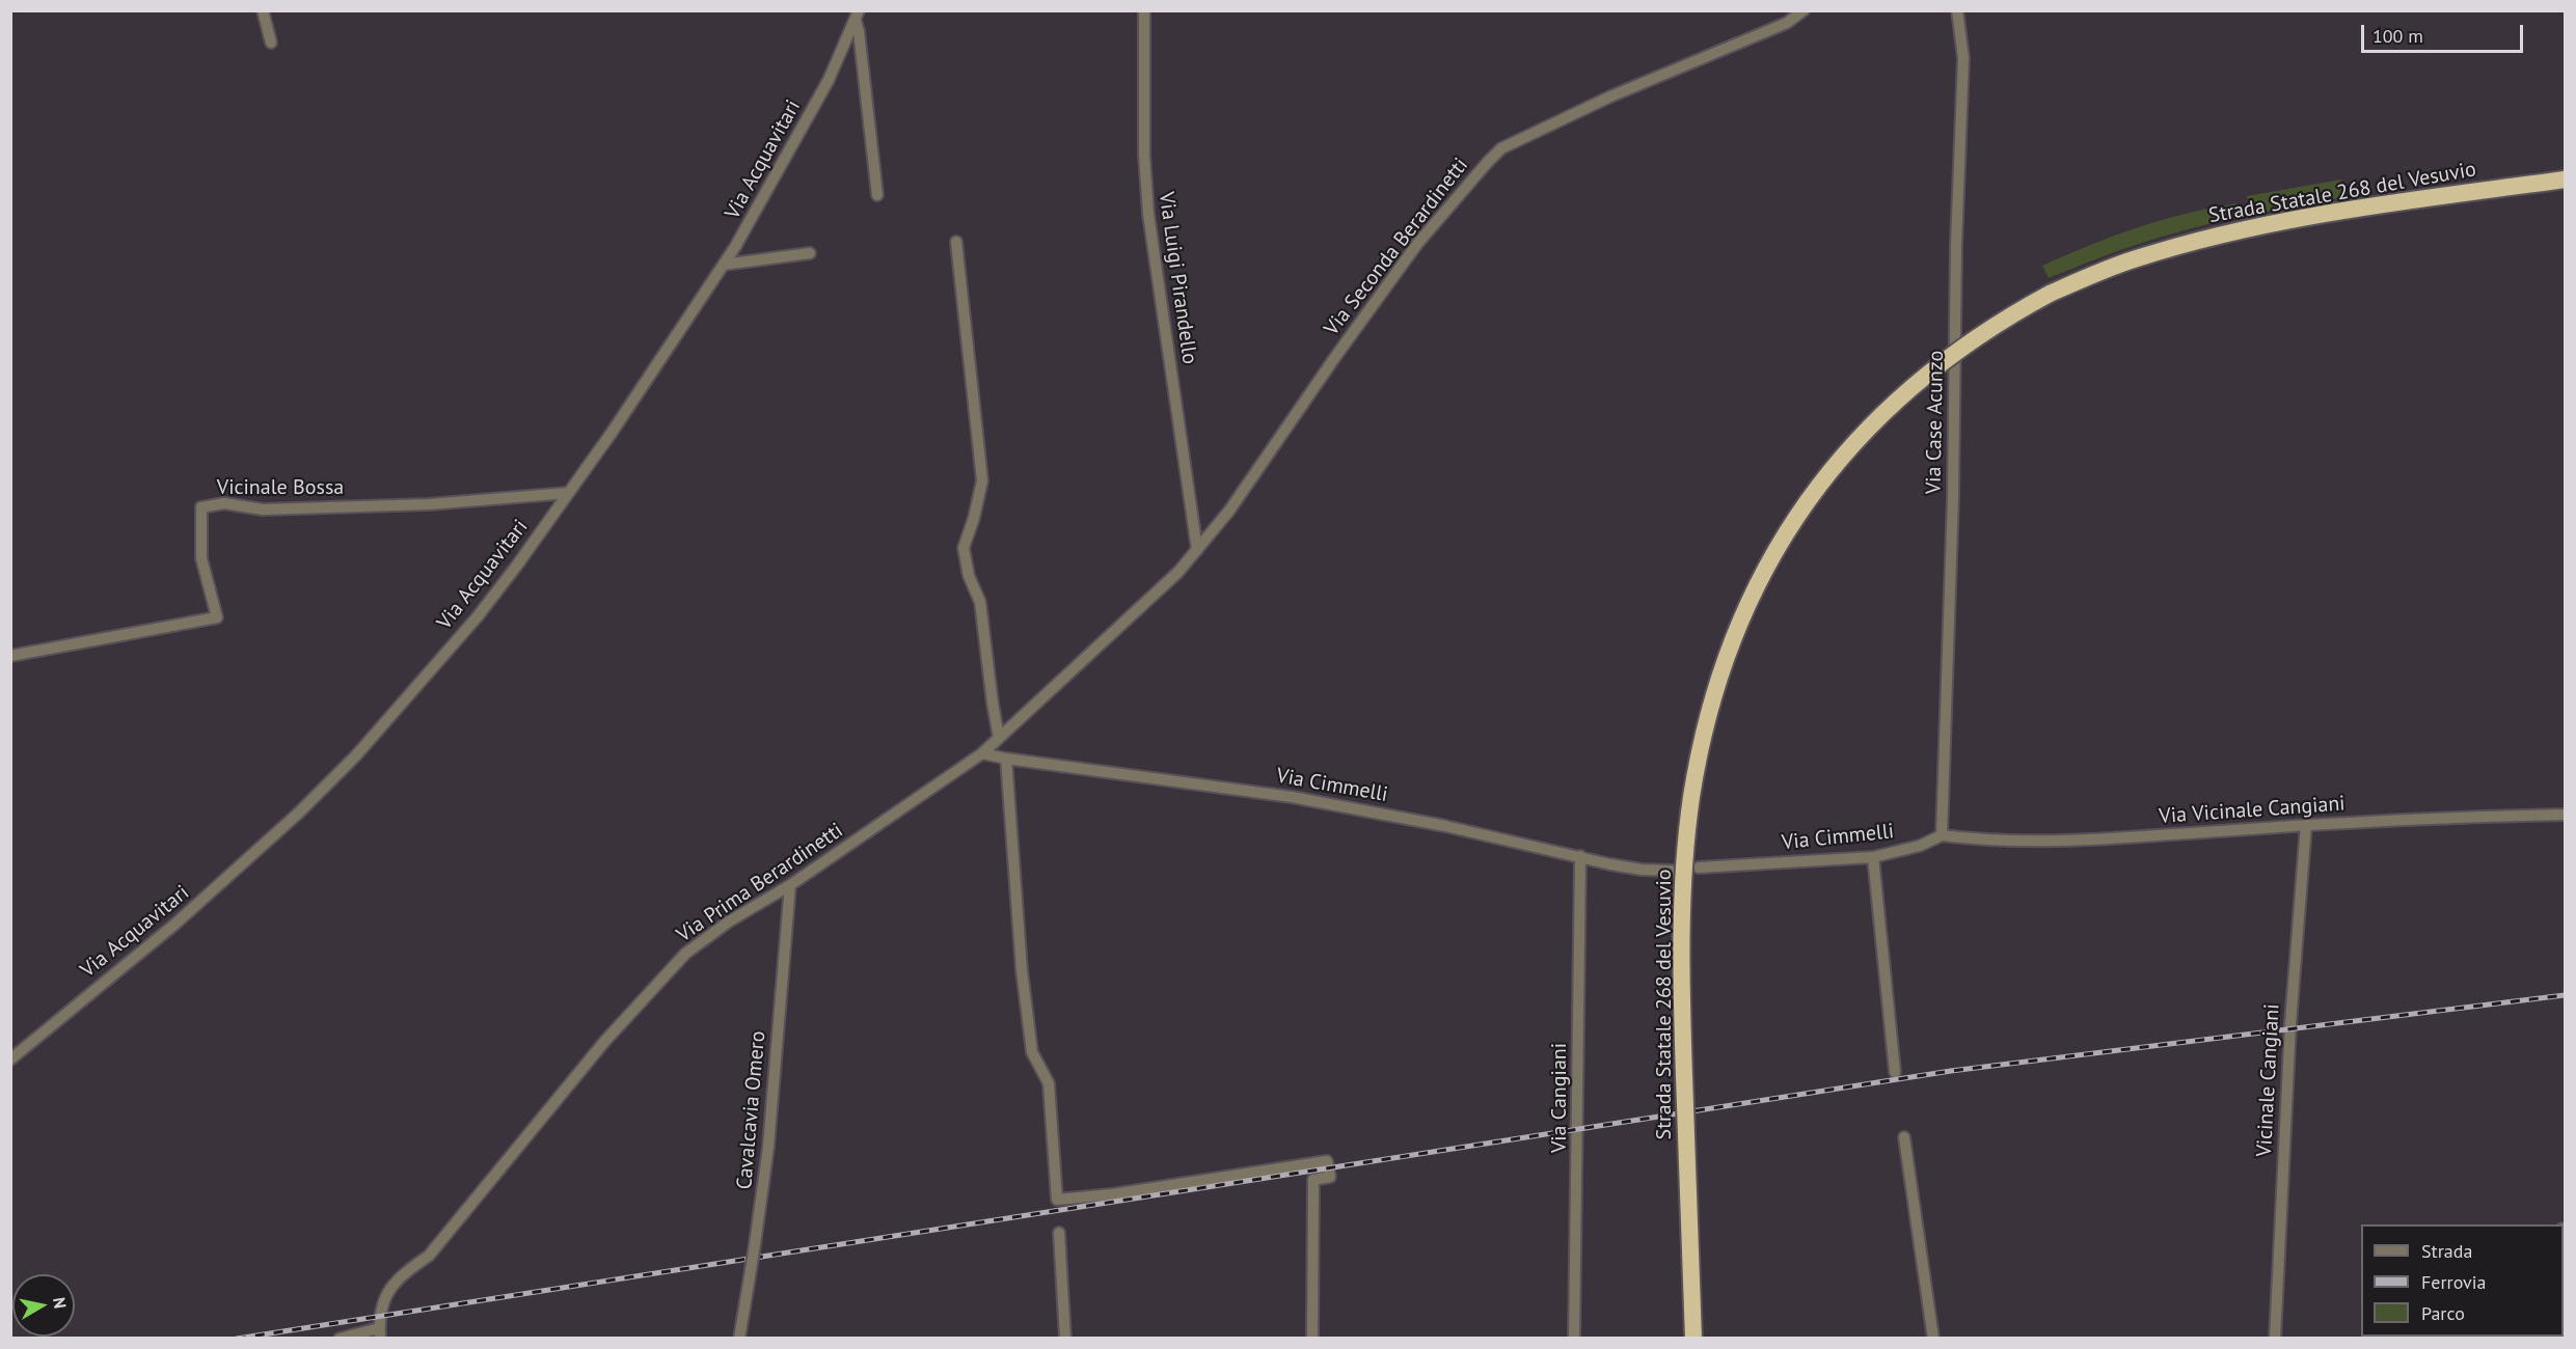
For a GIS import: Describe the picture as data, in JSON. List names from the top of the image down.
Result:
{
  "streets": {
    "highway": ["Strada Statale 268 del Vesuvio"],
    "street": [
      "Via Acquavitari",
      "Via Seconda Berardinetti",
      "Via Luigi Pirandello",
      "Via Case Acunzo",
      "Vicinale Bossa",
      "Via Cimmelli",
      "Via Vicinale Cangiani",
      "Via Prima Berardinetti",
      "Vicinale Cangiani",
      "Via Cangiani",
      "Cavalcavia Omero"
    ]
  },
  "crossings": [
    ["Via Acquavitari", "Vicinale Bossa"],
    ["Via Seconda Berardinetti", "Via Luigi Pirandello"],
    ["Via Seconda Berardinetti", "Via Prima Berardinetti"],
    ["Via Luigi Pirandello", "Via Prima Berardinetti"],
    ["Via Case Acunzo", "Via Cimmelli"],
    ["Via Case Acunzo", "Via Vicinale Cangiani"],
    ["Via Cimmelli", "Via Vicinale Cangiani"],
    ["Via Cimmelli", "Via Prima Berardinetti"],
    ["Via Cimmelli", "Via Cangiani"],
    ["Via Vicinale Cangiani", "Vicinale Cangiani"],
    ["Via Prima Berardinetti", "Cavalcavia Omero"]
  ],
  "legend": ["Strada", "Ferrovia", "Parco"],
  "scale_bar": "100 m",
  "north": "right"
}
